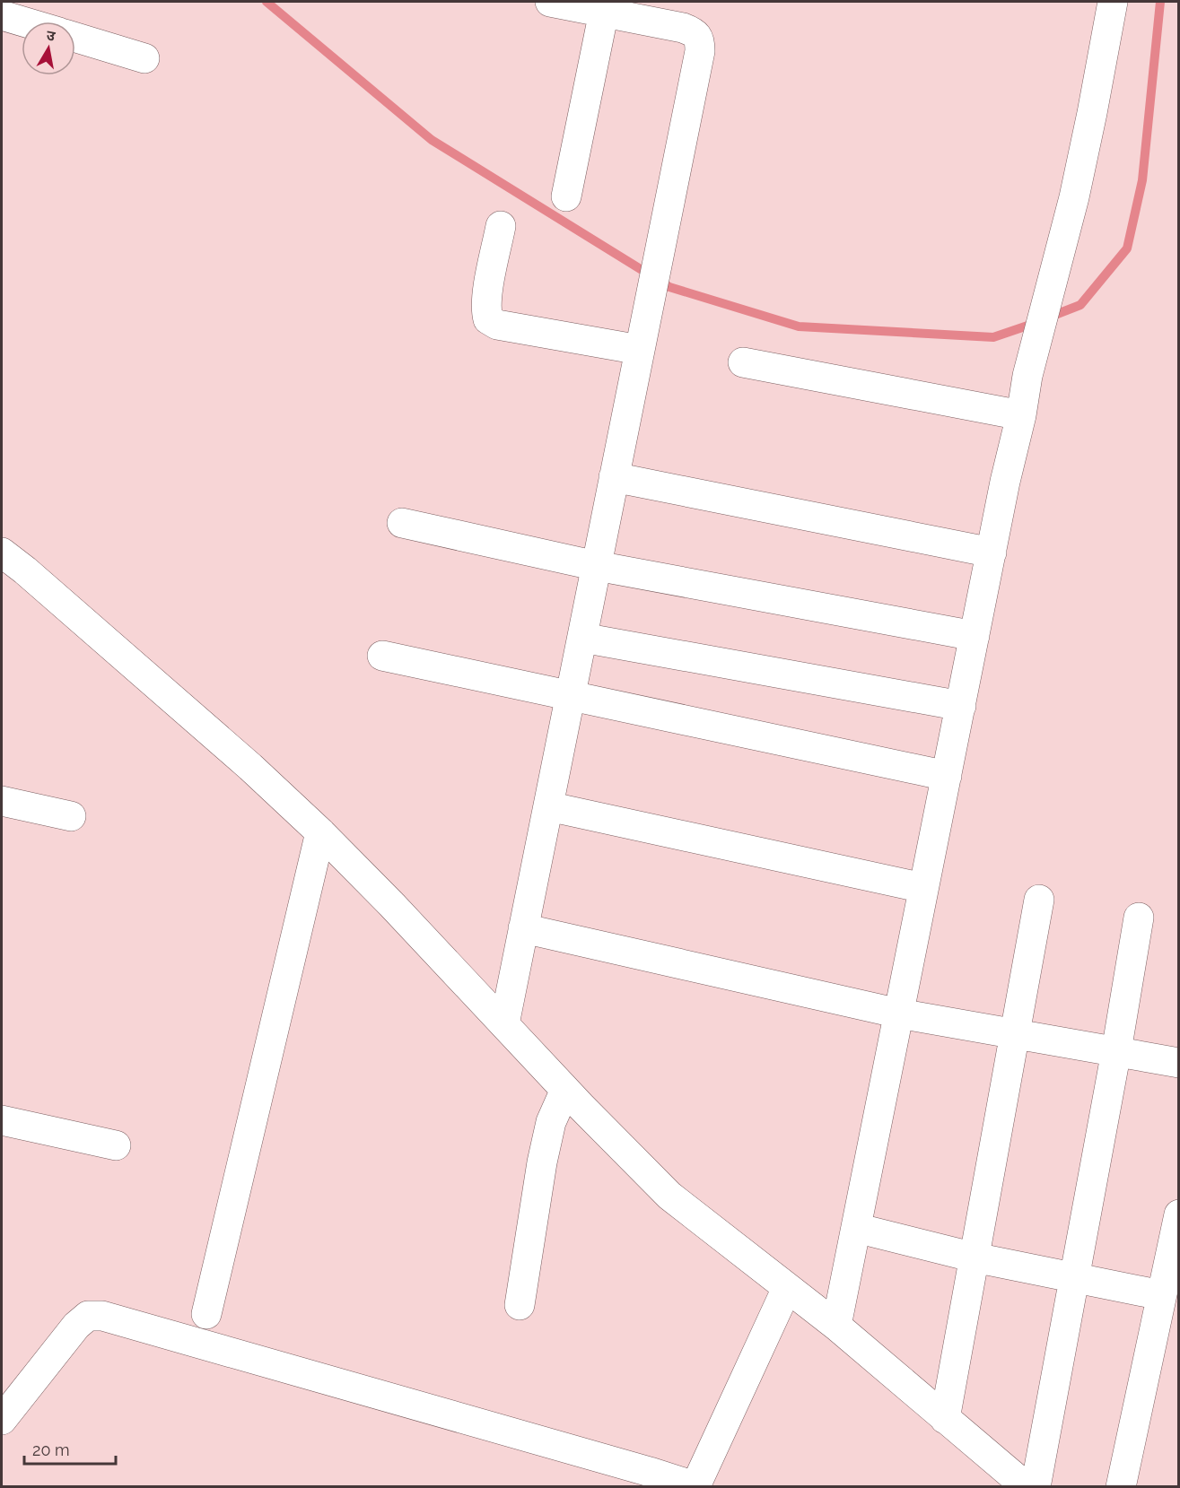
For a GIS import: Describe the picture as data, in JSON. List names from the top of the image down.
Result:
{
  "scale_bar": "20 m",
  "north": "top"
}
